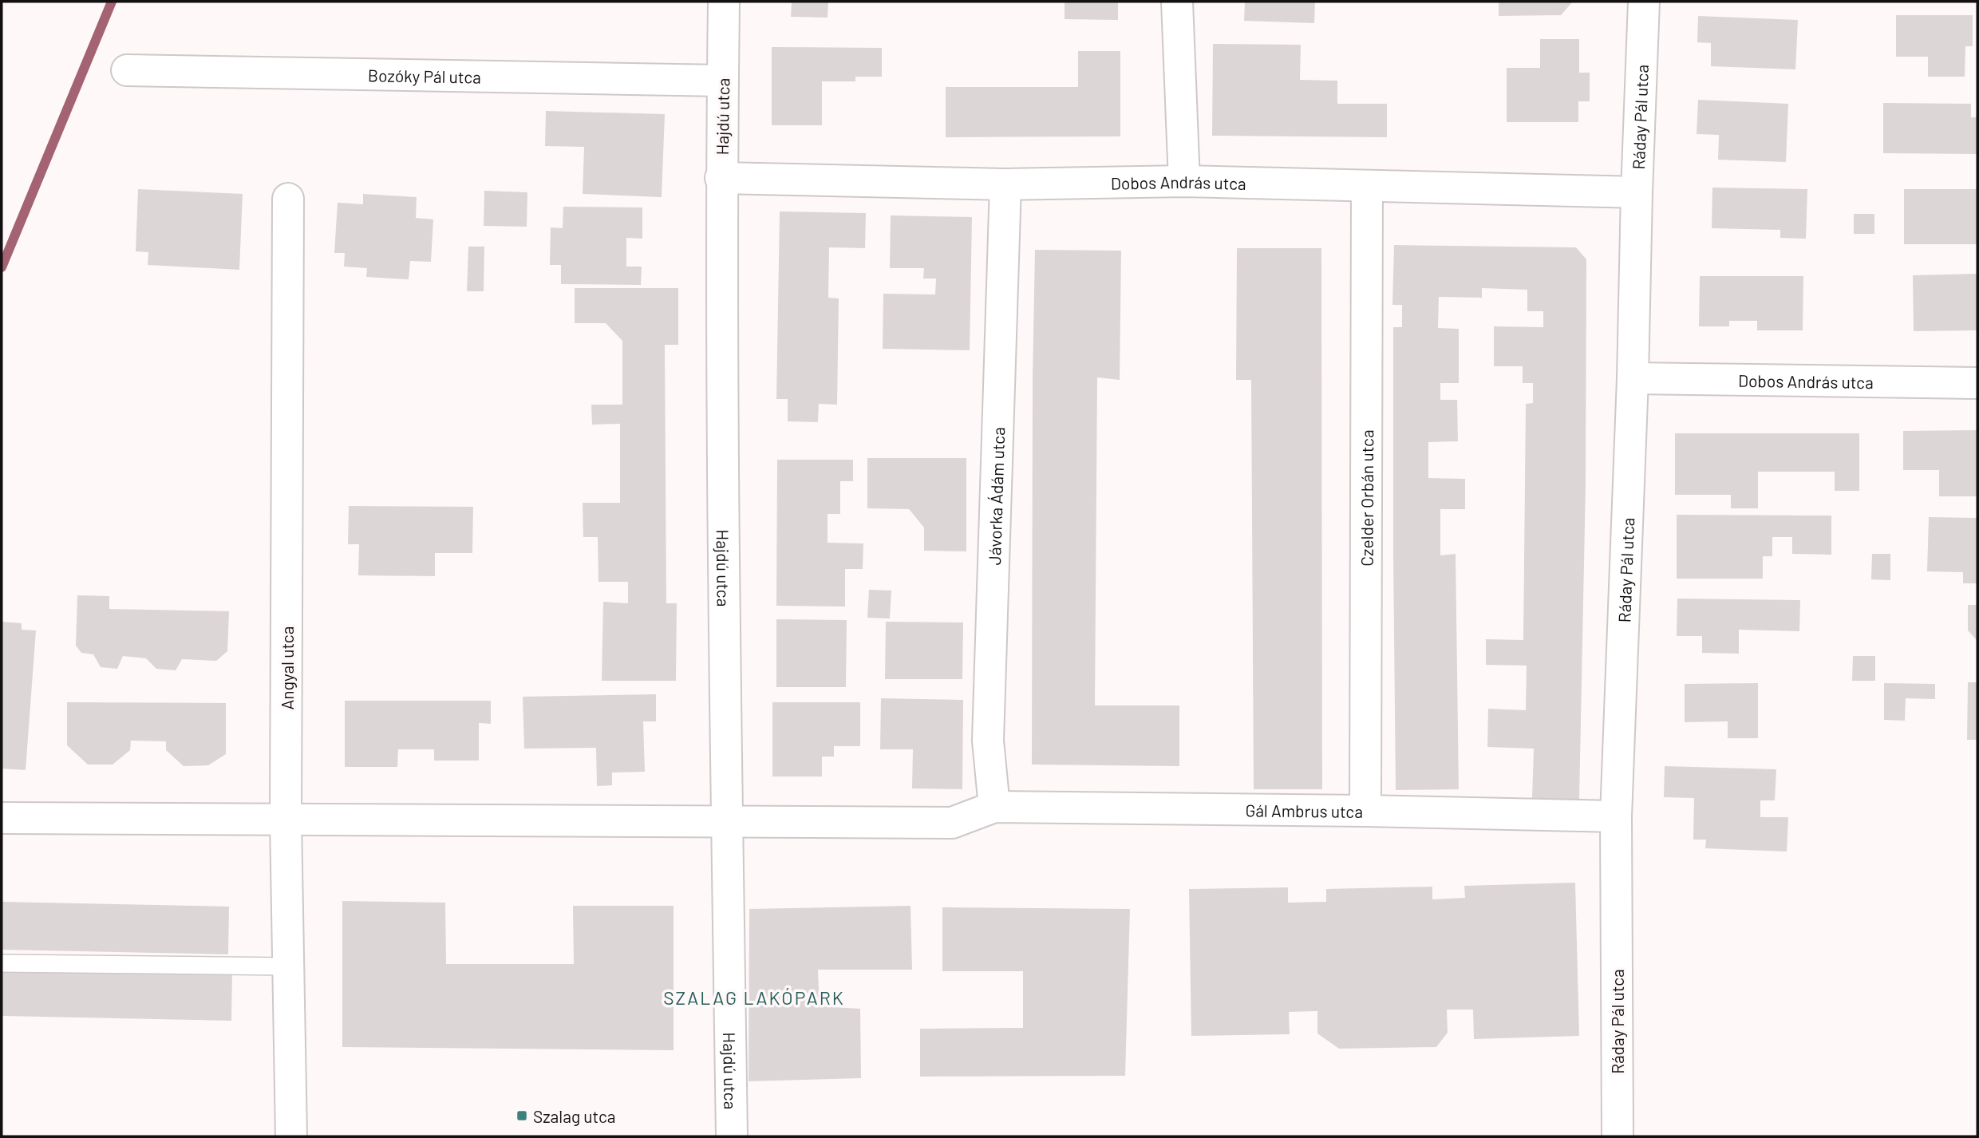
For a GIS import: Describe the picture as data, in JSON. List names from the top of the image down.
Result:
{
  "streets": {
    "street": [
      "Bozóky Pál utca",
      "Hajdú utca",
      "Ráday Pál utca",
      "Dobos András utca",
      "Jávorka Ádám utca",
      "Czelder Orbán utca",
      "Angyal utca",
      "Gál Ambrus utca"
    ]
  },
  "crossings": [
    ["Bozóky Pál utca", "Hajdú utca"],
    ["Hajdú utca", "Dobos András utca"],
    ["Ráday Pál utca", "Dobos András utca"],
    ["Ráday Pál utca", "Gál Ambrus utca"],
    ["Dobos András utca", "Jávorka Ádám utca"],
    ["Dobos András utca", "Czelder Orbán utca"],
    ["Jávorka Ádám utca", "Gál Ambrus utca"],
    ["Czelder Orbán utca", "Gál Ambrus utca"]
  ],
  "districts": ["SZALAG LAKÓPARK"],
  "places": {
    "transit": ["Szalag utca"]
  }
}
